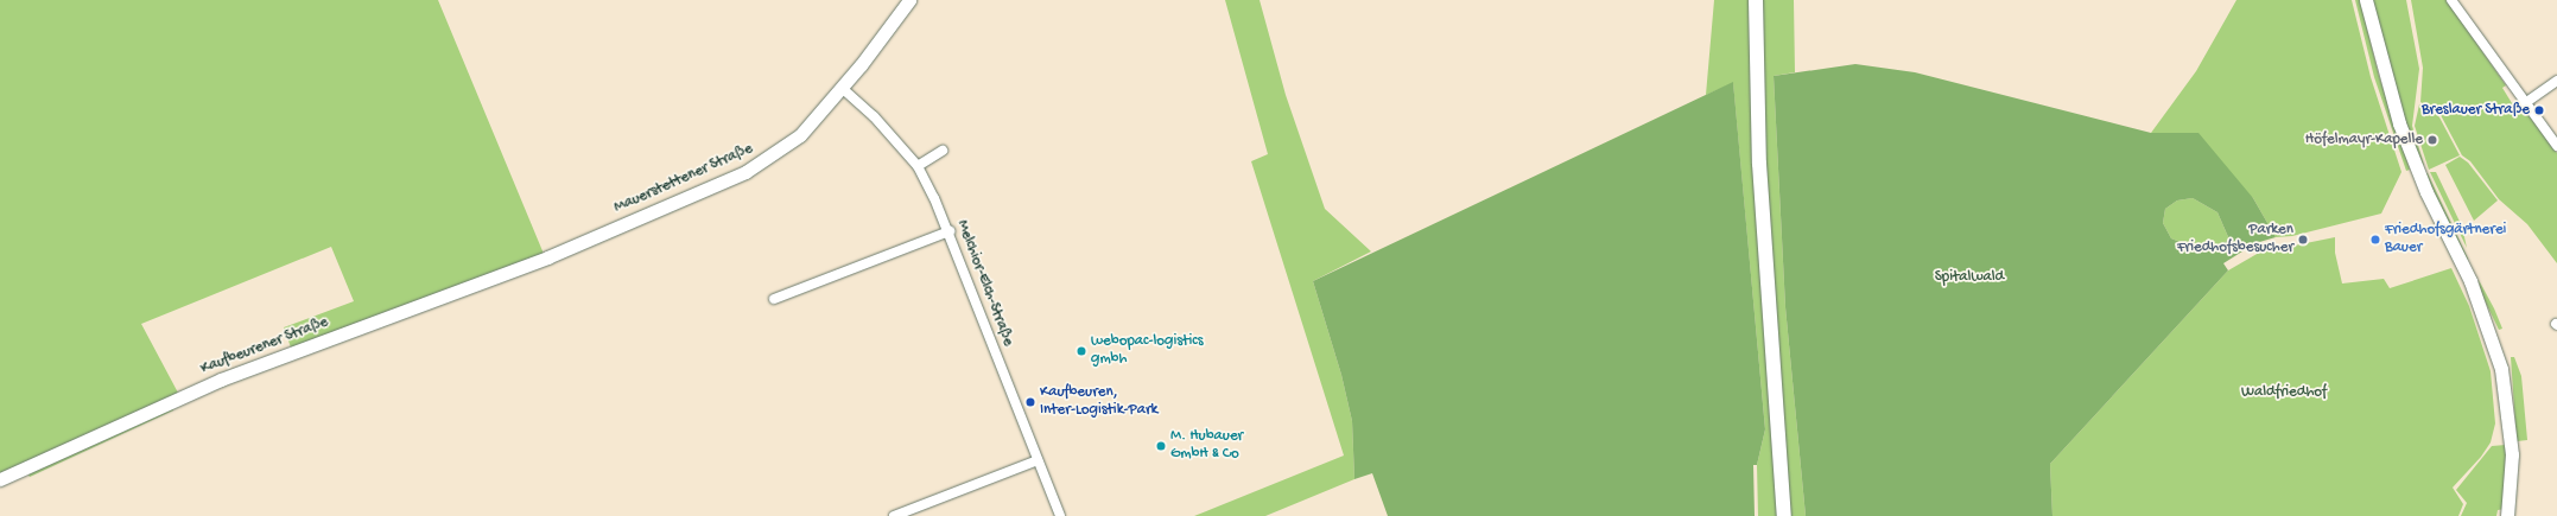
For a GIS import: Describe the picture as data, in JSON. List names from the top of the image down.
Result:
{
  "streets": {
    "main road": ["Mauerstettener Straße", "Kaufbeurener Straße"],
    "street": ["Melchior-Elch-Straße"]
  },
  "crossings": [
    ["Mauerstettener Straße", "Melchior-Elch-Straße"],
    ["Mauerstettener Straße", "Kaufbeurener Straße"]
  ],
  "parks": ["Spitalwald", "Waldfriedhof"],
  "places": [
    "Breslauer Straße",
    "Höfelmayr-Kapelle",
    "Parken Friedhofsbesucher",
    "Friedhofsgärtnerei Bauer",
    "webopac-logistics gmbh",
    "Kaufbeuren, Inter-Logistik-Park",
    "M. Hubauer GmbH & Co"
  ]
}
